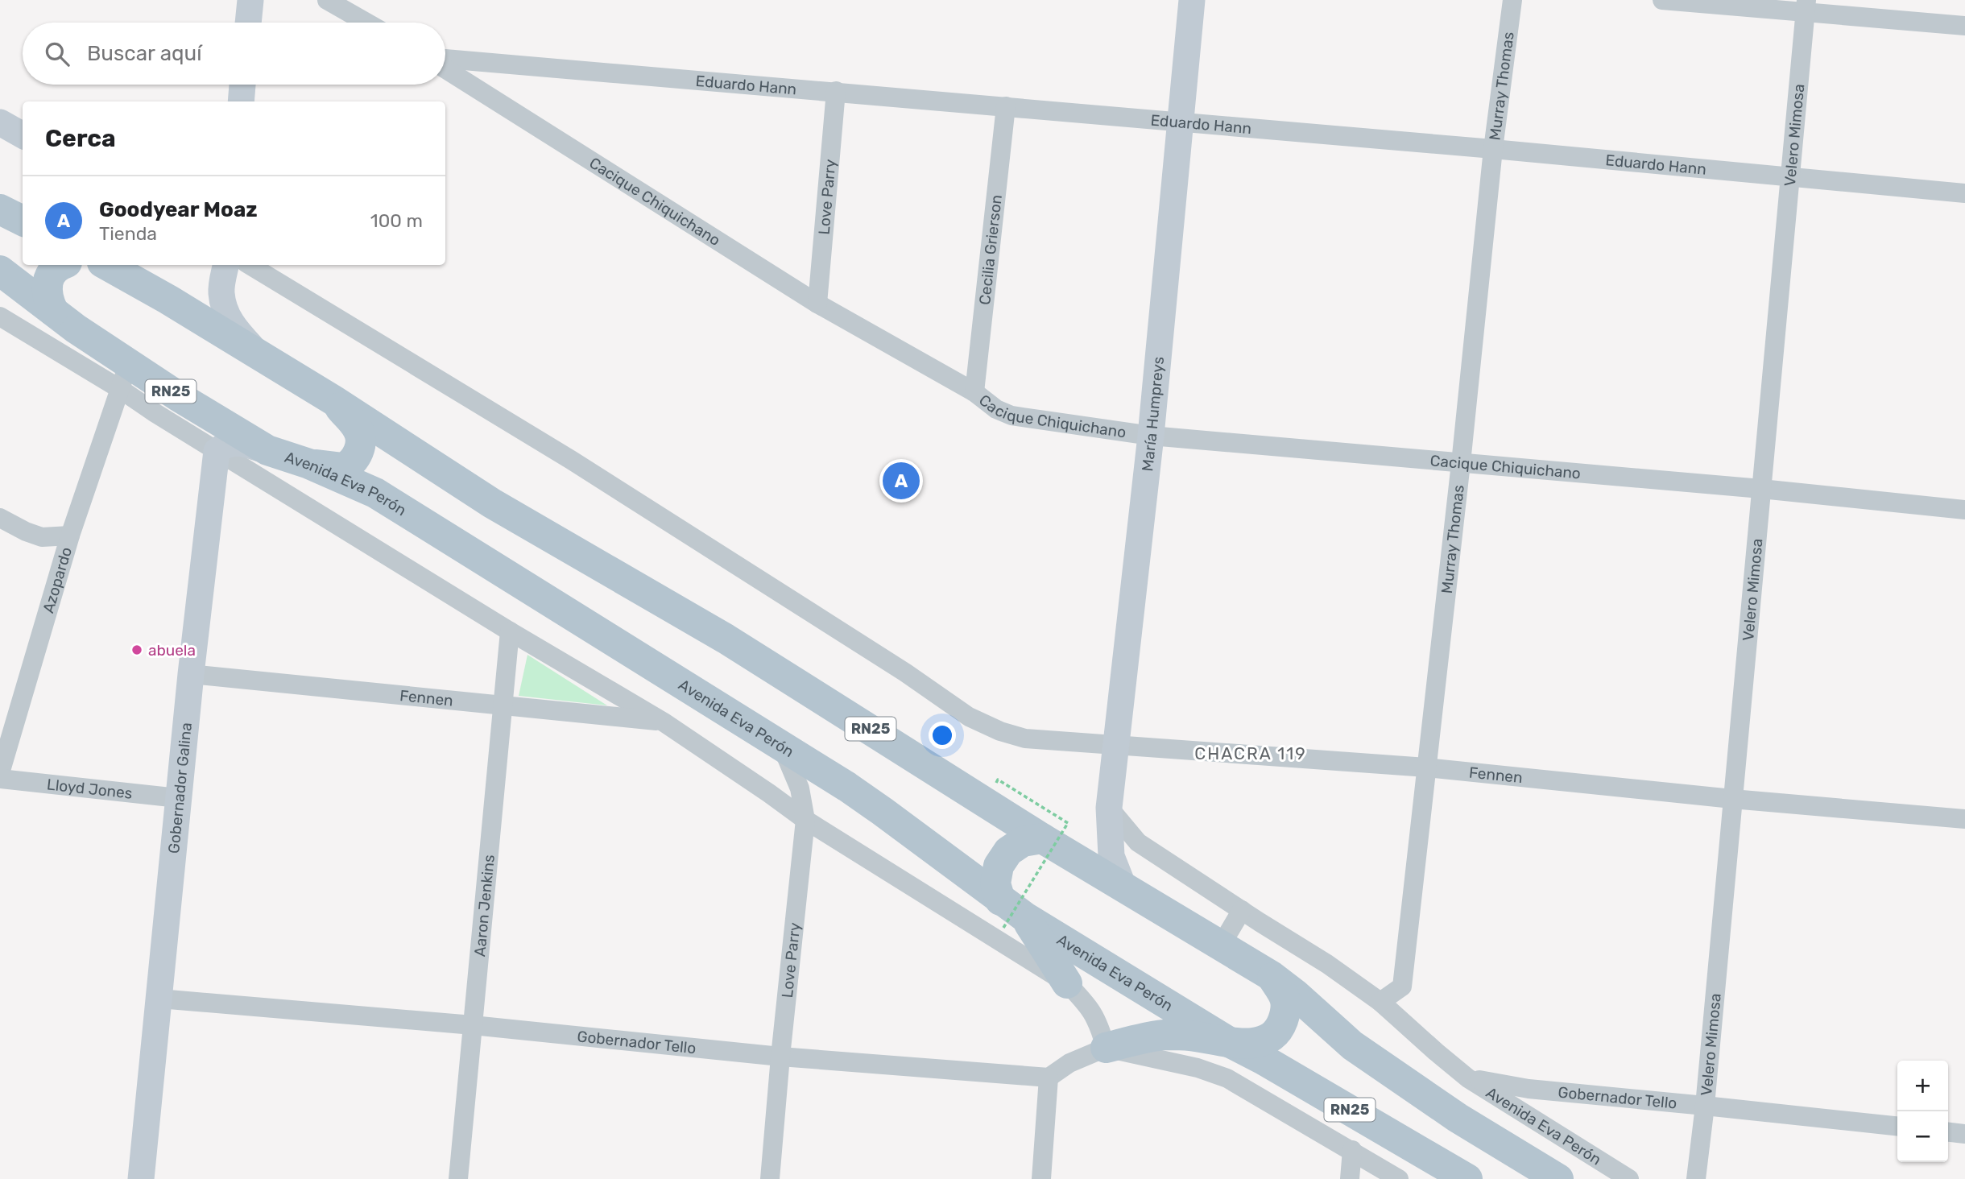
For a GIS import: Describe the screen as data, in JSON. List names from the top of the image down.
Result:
{
  "streets": {
    "main road": ["RN25", "Avenida Eva Perón"],
    "street": [
      "Eduardo Hann",
      "Murray Thomas",
      "Velero Mimosa",
      "Love Parry",
      "Cacique Chiquichano",
      "Cecilia Grierson",
      "María Humpreys",
      "Azopardo",
      "Fennen",
      "Gobernador Galina",
      "Lloyd Jones",
      "Aaron Jenkins",
      "Gobernador Tello"
    ]
  },
  "crossings": [
    ["Eduardo Hann", "Murray Thomas"],
    ["Eduardo Hann", "Velero Mimosa"],
    ["Eduardo Hann", "Love Parry"],
    ["Eduardo Hann", "Cecilia Grierson"],
    ["Eduardo Hann", "María Humpreys"],
    ["Murray Thomas", "Cacique Chiquichano"],
    ["Murray Thomas", "Avenida Eva Perón"],
    ["Murray Thomas", "Fennen"],
    ["Velero Mimosa", "Cacique Chiquichano"],
    ["Velero Mimosa", "Fennen"],
    ["Velero Mimosa", "Gobernador Tello"],
    ["Love Parry", "Cacique Chiquichano"],
    ["Love Parry", "Avenida Eva Perón"],
    ["Love Parry", "Gobernador Tello"],
    ["Cacique Chiquichano", "Cecilia Grierson"],
    ["Cacique Chiquichano", "María Humpreys"],
    ["RN25", "María Humpreys"],
    ["María Humpreys", "Avenida Eva Perón"],
    ["María Humpreys", "Fennen"],
    ["Avenida Eva Perón", "Azopardo"],
    ["Avenida Eva Perón", "Fennen"],
    ["Avenida Eva Perón", "Gobernador Galina"],
    ["Avenida Eva Perón", "Aaron Jenkins"],
    ["Avenida Eva Perón", "Gobernador Tello"],
    ["Fennen", "Gobernador Galina"],
    ["Fennen", "Aaron Jenkins"],
    ["Gobernador Galina", "Lloyd Jones"],
    ["Gobernador Galina", "Gobernador Tello"],
    ["Aaron Jenkins", "Gobernador Tello"]
  ],
  "districts": ["CHACRA 119"],
  "places": ["abuela"],
  "page": {
    "search": "Buscar aquí",
    "heading": "Cerca",
    "list": [
      {
        "mark": "A",
        "name": "Goodyear Moaz",
        "note": "Tienda",
        "value": "100 m"
      }
    ],
    "pins": "A",
    "map_buttons": ["+", "−"]
  }
}
